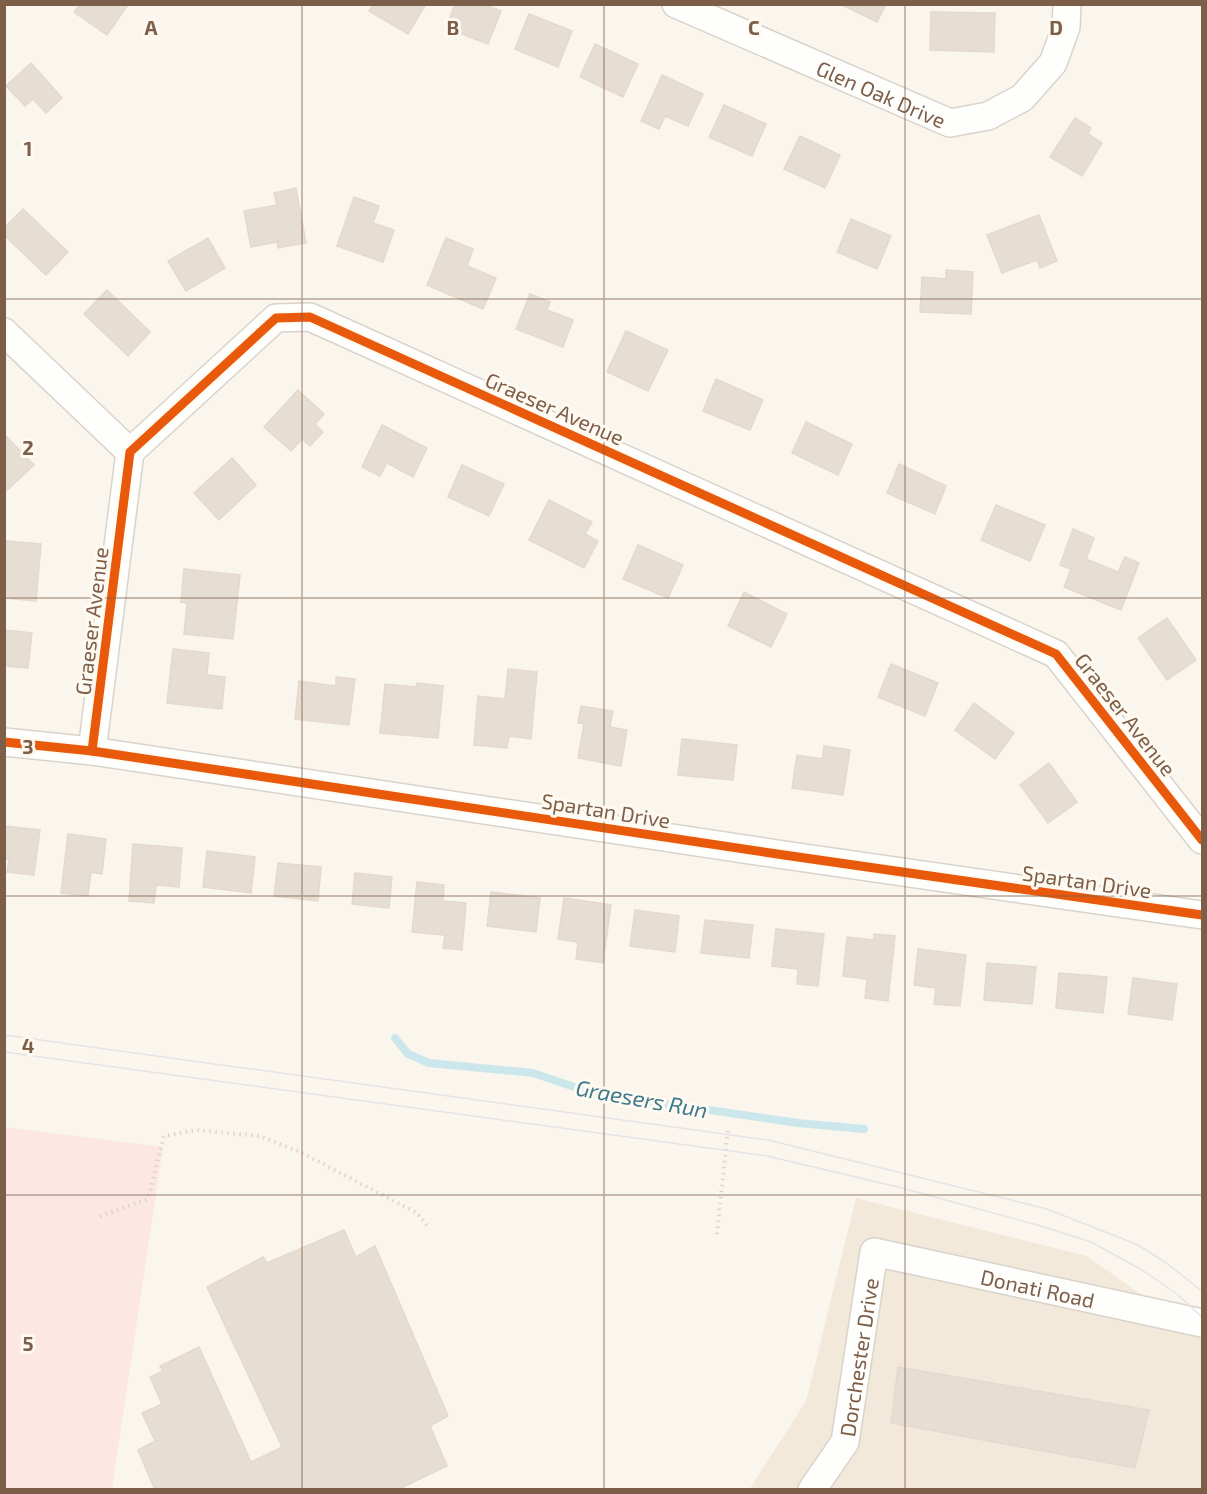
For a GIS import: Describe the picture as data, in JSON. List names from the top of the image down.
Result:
{
  "streets": {
    "street": [
      "Glen Oak Drive",
      "Graeser Avenue",
      "Spartan Drive",
      "Donati Road",
      "Dorchester Drive"
    ]
  },
  "crossings": [
    ["Graeser Avenue", "Spartan Drive"],
    ["Donati Road", "Dorchester Drive"]
  ],
  "water": ["Graesers Run"],
  "grid": {
    "columns": [
      "A",
      "B",
      "C",
      "D"
    ],
    "rows": [
      "1",
      "2",
      "3",
      "4",
      "5"
    ]
  }
}
